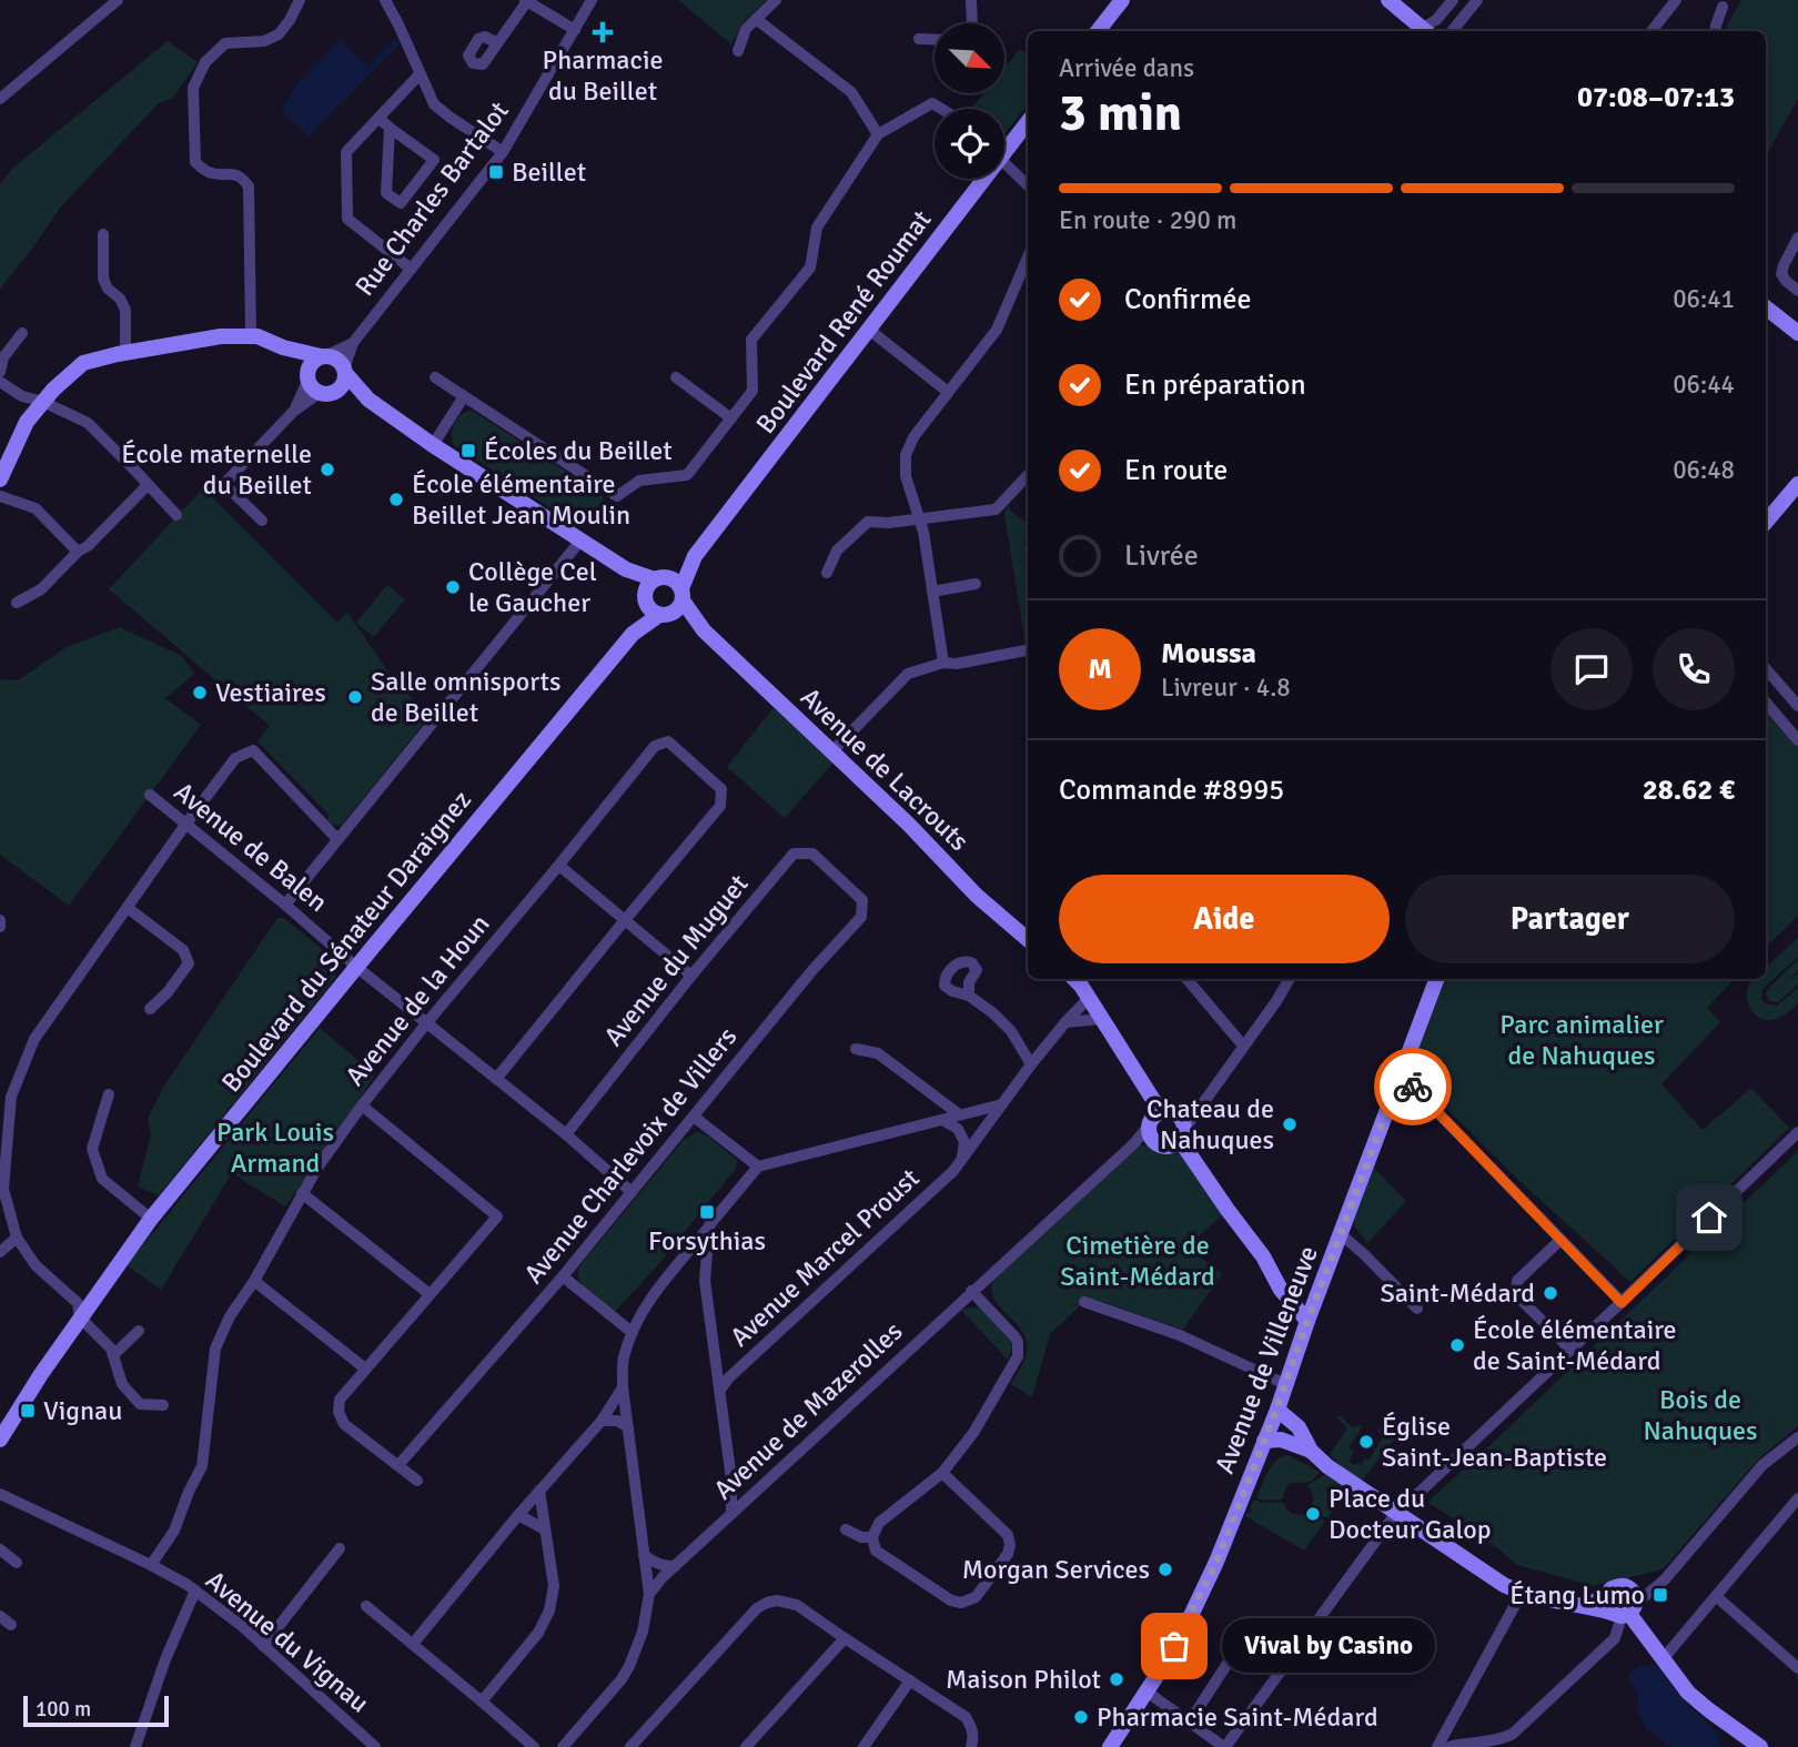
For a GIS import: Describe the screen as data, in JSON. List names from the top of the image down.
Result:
{
  "streets": {
    "street": [
      "Rue Charles Bartalot",
      "Boulevard René Roumat",
      "Avenue de Lacrouts",
      "Avenue de Balen",
      "Boulevard du Sénateur Daraignez",
      "Avenue du Muguet",
      "Avenue de la Houn",
      "Avenue Charlevoix de Villers",
      "Avenue Marcel Proust",
      "Avenue de Villeneuve",
      "Avenue de Mazerolles",
      "Avenue du Vignau"
    ]
  },
  "crossings": [
    ["Boulevard René Roumat", "Avenue de Lacrouts"],
    ["Boulevard René Roumat", "Boulevard du Sénateur Daraignez"],
    ["Avenue de Lacrouts", "Boulevard du Sénateur Daraignez"],
    ["Avenue de Balen", "Boulevard du Sénateur Daraignez"],
    ["Avenue de Balen", "Avenue du Muguet"],
    ["Avenue de Balen", "Avenue de la Houn"],
    ["Avenue de Balen", "Avenue Charlevoix de Villers"],
    ["Avenue du Muguet", "Avenue Charlevoix de Villers"],
    ["Avenue de la Houn", "Avenue du Vignau"]
  ],
  "parks": [
    "Parc animalier de Nahuques",
    "Park Louis Armand",
    "Cimetière de Saint-Médard",
    "Bois de Nahuques"
  ],
  "places": {
    "health": ["Pharmacie du Beillet"],
    "transit": [
      "Beillet",
      "Écoles du Beillet",
      "Forsythias",
      "Vignau",
      "Étang Lumo"
    ],
    "other": [
      "École maternelle du Beillet",
      "École élémentaire Beillet Jean Moulin",
      "Collège Cel le Gaucher",
      "Vestiaires",
      "Salle omnisports de Beillet",
      "Chateau de Nahuques",
      "Saint-Médard",
      "École élémentaire de Saint-Médard",
      "Église Saint-Jean-Baptiste",
      "Place du Docteur Galop",
      "Morgan Services",
      "Vival by Casino",
      "Maison Philot",
      "Pharmacie Saint-Médard"
    ]
  },
  "scale_bar": "100 m",
  "north": "bottom right",
  "page": {
    "heading": ["3 min", "Arrivée dans", "07:08–07:13"],
    "panel": [
      "Moussa",
      "Livreur · 4.8",
      "Commande #8995",
      "28.62 €"
    ],
    "bar": "En route · 290 m",
    "list": [
      ["Confirmée", "06:41"],
      ["En préparation", "06:44"],
      ["En route", "06:48"],
      "Livrée"
    ],
    "round": "M",
    "buttons": ["Aide", "Partager"],
    "bubble": "Vival by Casino",
    "scale": "100 m"
  }
}
